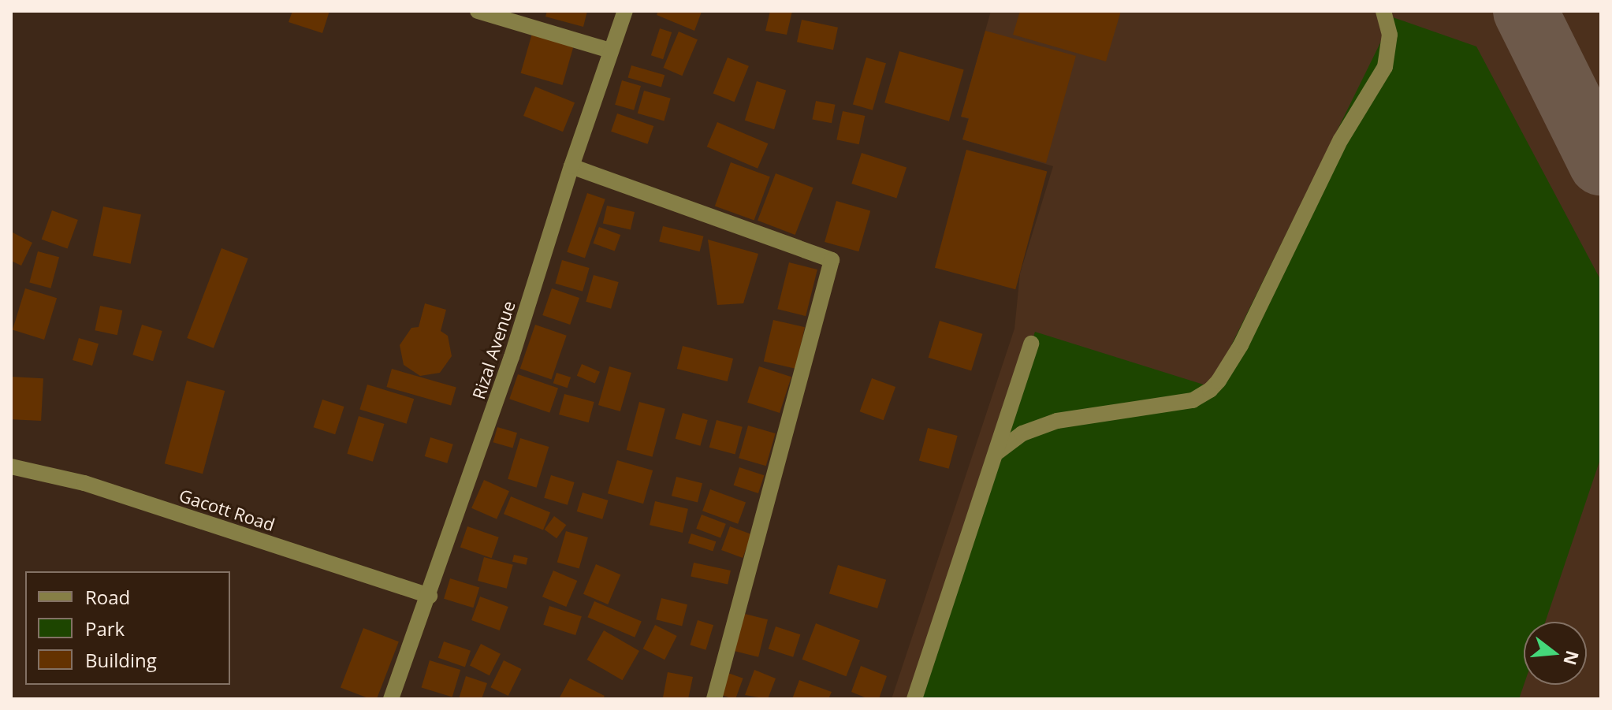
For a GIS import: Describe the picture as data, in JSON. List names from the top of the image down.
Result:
{
  "streets": {
    "street": ["Rizal Avenue", "Gacott Road"]
  },
  "crossings": [
    ["Rizal Avenue", "Gacott Road"]
  ],
  "legend": ["Road", "Park", "Building"],
  "north": "right"
}
